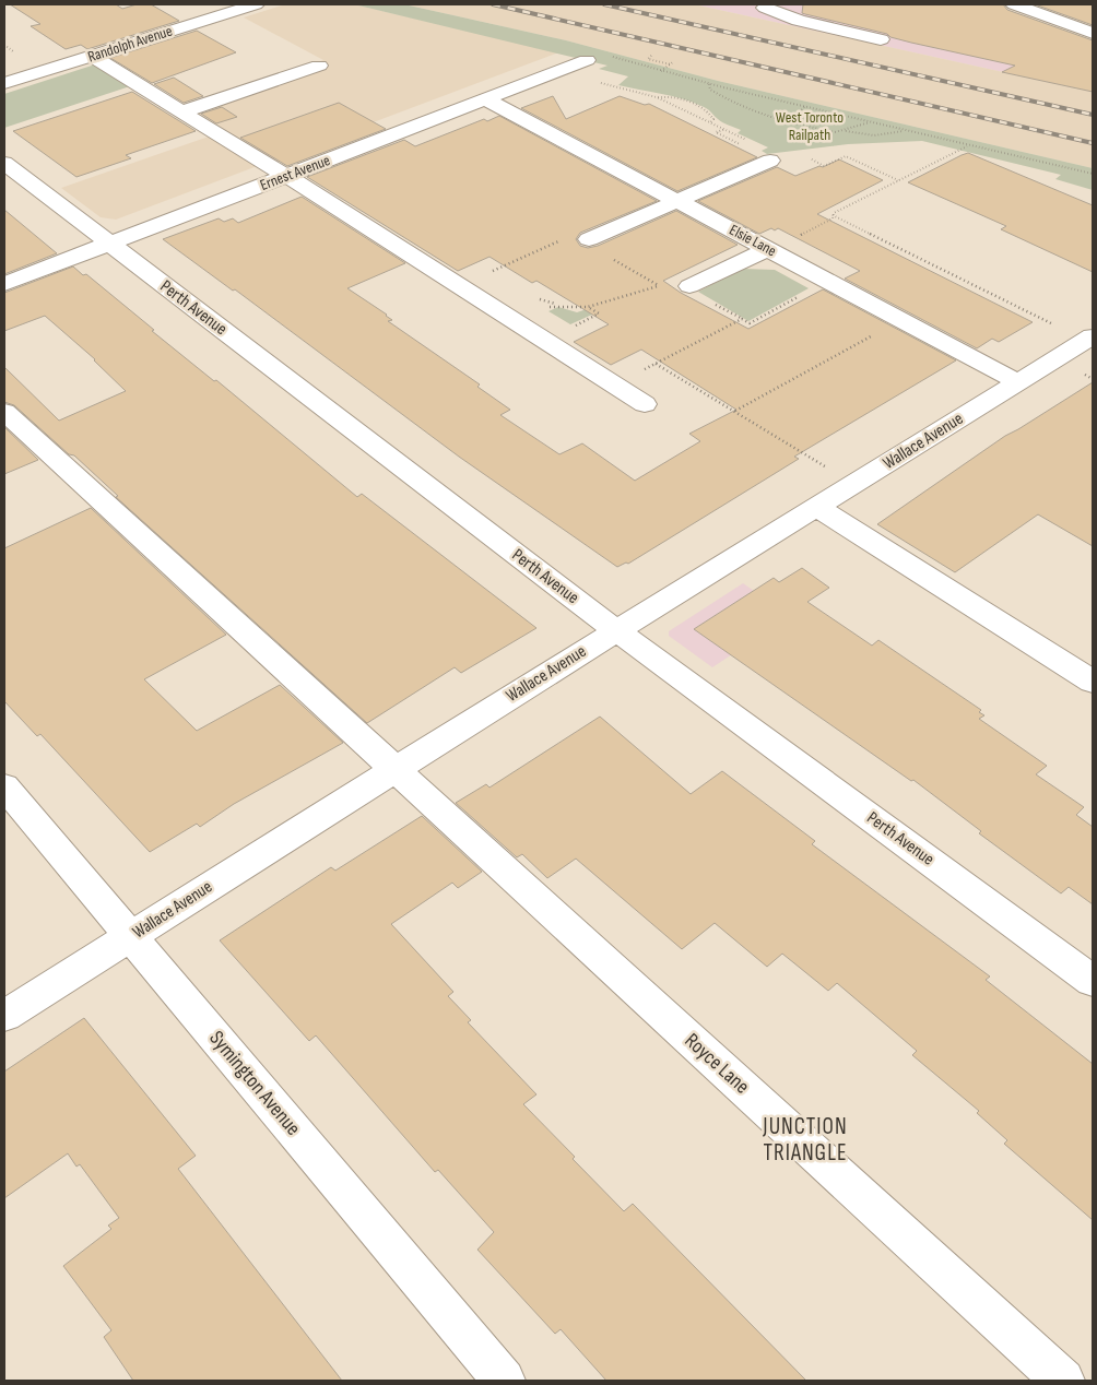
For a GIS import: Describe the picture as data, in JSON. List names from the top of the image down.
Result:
{
  "streets": {
    "street": [
      "Randolph Avenue",
      "Ernest Avenue",
      "Elsie Lane",
      "Perth Avenue",
      "Wallace Avenue",
      "Royce Lane",
      "Symington Avenue"
    ]
  },
  "crossings": [
    ["Ernest Avenue", "Elsie Lane"],
    ["Ernest Avenue", "Perth Avenue"],
    ["Elsie Lane", "Wallace Avenue"],
    ["Perth Avenue", "Wallace Avenue"],
    ["Wallace Avenue", "Royce Lane"],
    ["Wallace Avenue", "Symington Avenue"]
  ],
  "districts": ["JUNCTION TRIANGLE"],
  "parks": ["West Toronto Railpath"]
}
